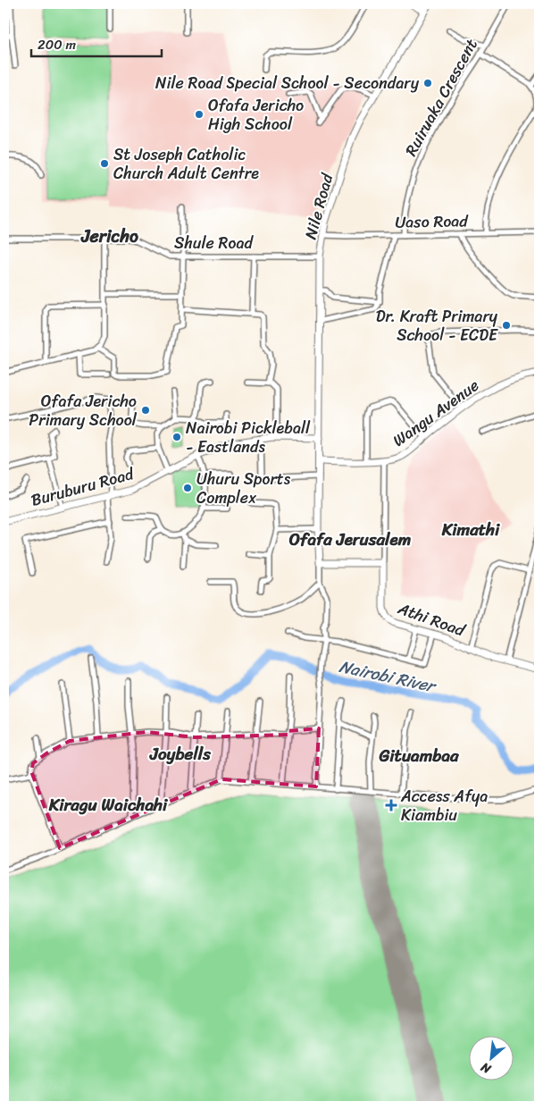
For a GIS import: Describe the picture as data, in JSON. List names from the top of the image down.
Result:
{
  "streets": {
    "street": [
      "Ruiruaka Crescent",
      "Nile Road",
      "Uaso Road",
      "Shule Road",
      "Wangu Avenue",
      "Buruburu Road",
      "Athi Road"
    ]
  },
  "crossings": [
    ["Ruiruaka Crescent", "Uaso Road"],
    ["Nile Road", "Uaso Road"],
    ["Nile Road", "Shule Road"],
    ["Nile Road", "Wangu Avenue"],
    ["Nile Road", "Buruburu Road"],
    ["Wangu Avenue", "Athi Road"]
  ],
  "districts": [
    "Jericho",
    "Kimathi",
    "Ofafa Jerusalem",
    "Joybells",
    "Gituambaa",
    "Kiragu Waichahi"
  ],
  "water": ["Nairobi River"],
  "places": {
    "other": [
      "Nile Road Special School - Secondary",
      "Ofafa Jericho High School",
      "St Joseph Catholic Church Adult Centre",
      "Dr. Kraft Primary School - ECDE",
      "Ofafa Jericho Primary School",
      "Nairobi Pickleball - Eastlands",
      "Uhuru Sports Complex"
    ],
    "health": ["Access Afya Kiambiu"]
  },
  "scale_bar": "200 m",
  "north": "bottom left"
}
